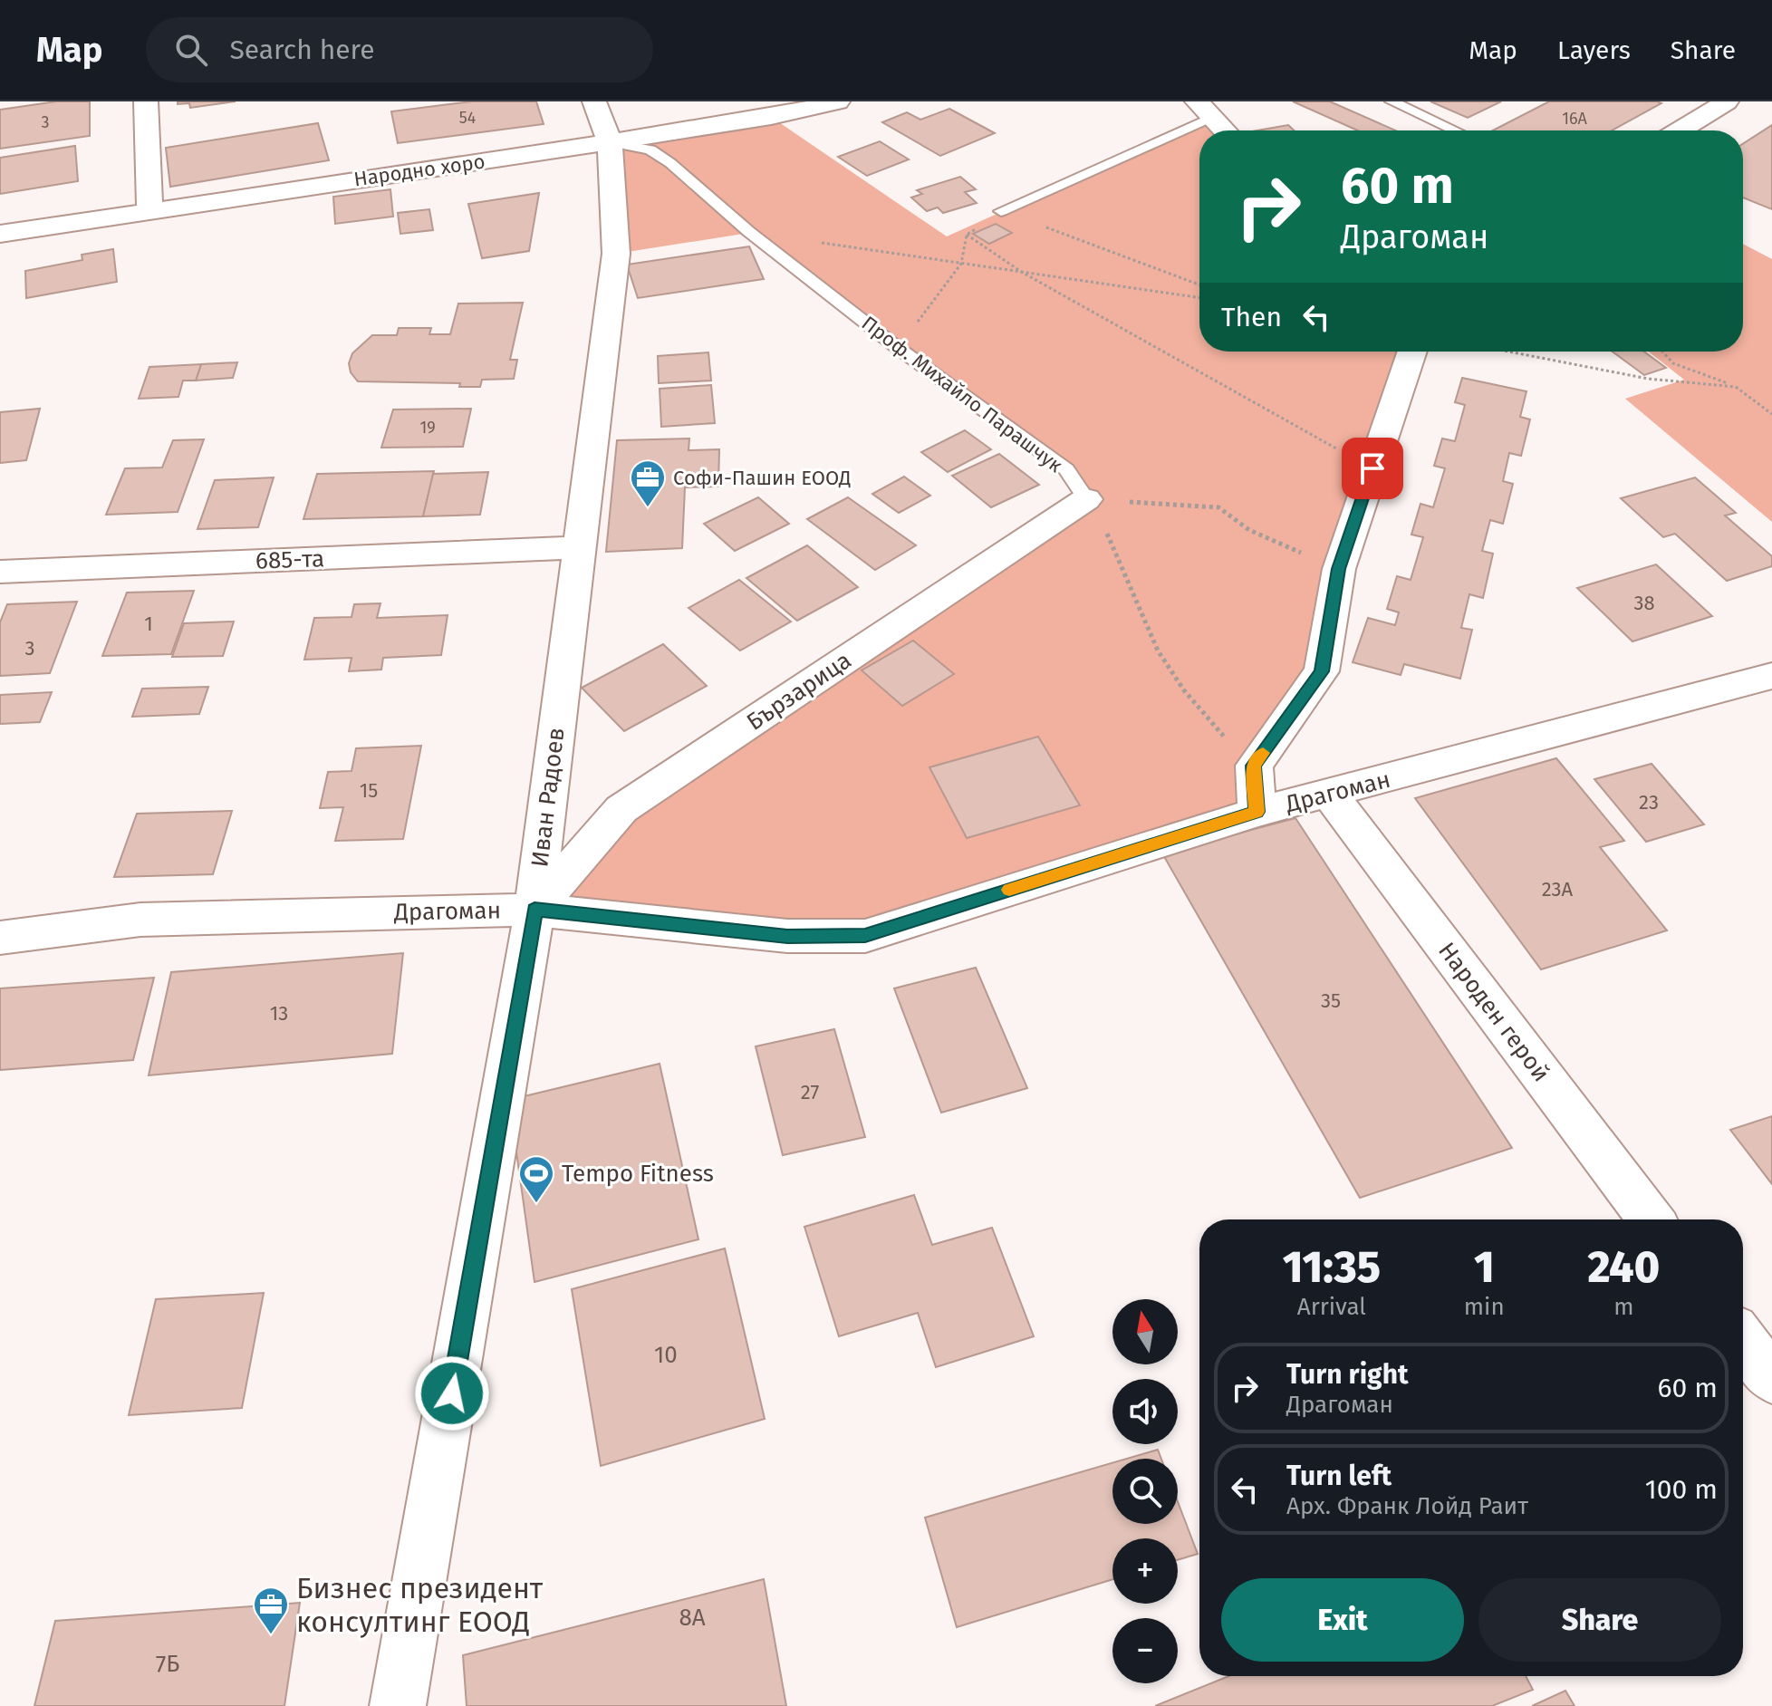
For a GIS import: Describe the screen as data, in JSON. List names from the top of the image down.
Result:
{
  "streets": {
    "street": [
      "Народно хоро",
      "685-та",
      "Бързарица",
      "Драгоман",
      "Иван Радоев",
      "Народен герой"
    ],
    "lane": ["Проф. Михайло Парашчук"]
  },
  "crossings": [
    ["Народно хоро", "Проф. Михайло Парашчук"],
    ["Народно хоро", "Иван Радоев"],
    ["Проф. Михайло Парашчук", "Бързарица"],
    ["Проф. Михайло Парашчук", "Иван Радоев"],
    ["685-та", "Иван Радоев"],
    ["Бързарица", "Драгоман"],
    ["Бързарица", "Иван Радоев"],
    ["Драгоман", "Иван Радоев"],
    ["Драгоман", "Народен герой"]
  ],
  "places": {
    "office": ["Софи-Пашин ЕООД", "Бизнес президент консултинг ЕООД"],
    "sports": ["Tempo Fitness"]
  },
  "house_numbers": [
    "54",
    "16А",
    "3",
    "19",
    "38",
    "1",
    "3",
    "15",
    "23",
    "23А",
    "35",
    "13",
    "27",
    "10",
    "8А",
    "7Б"
  ],
  "north": "top",
  "page": {
    "header": "Map",
    "search": "Search here",
    "nav": ["Map", "Layers", "Share"],
    "turn": ["60 m", "Драгоман"],
    "then": "Then",
    "eta": [
      "11:35",
      "Arrival",
      "1",
      "min",
      "240",
      "m"
    ],
    "map_buttons": ["+", "−"],
    "list": [
      {
        "name": "Turn right",
        "note": "Драгоман",
        "value": "60 m"
      },
      {
        "name": "Turn left",
        "note": "Арх. Франк Лойд Раит",
        "value": "100 m"
      }
    ],
    "buttons": ["Exit", "Share"]
  }
}
